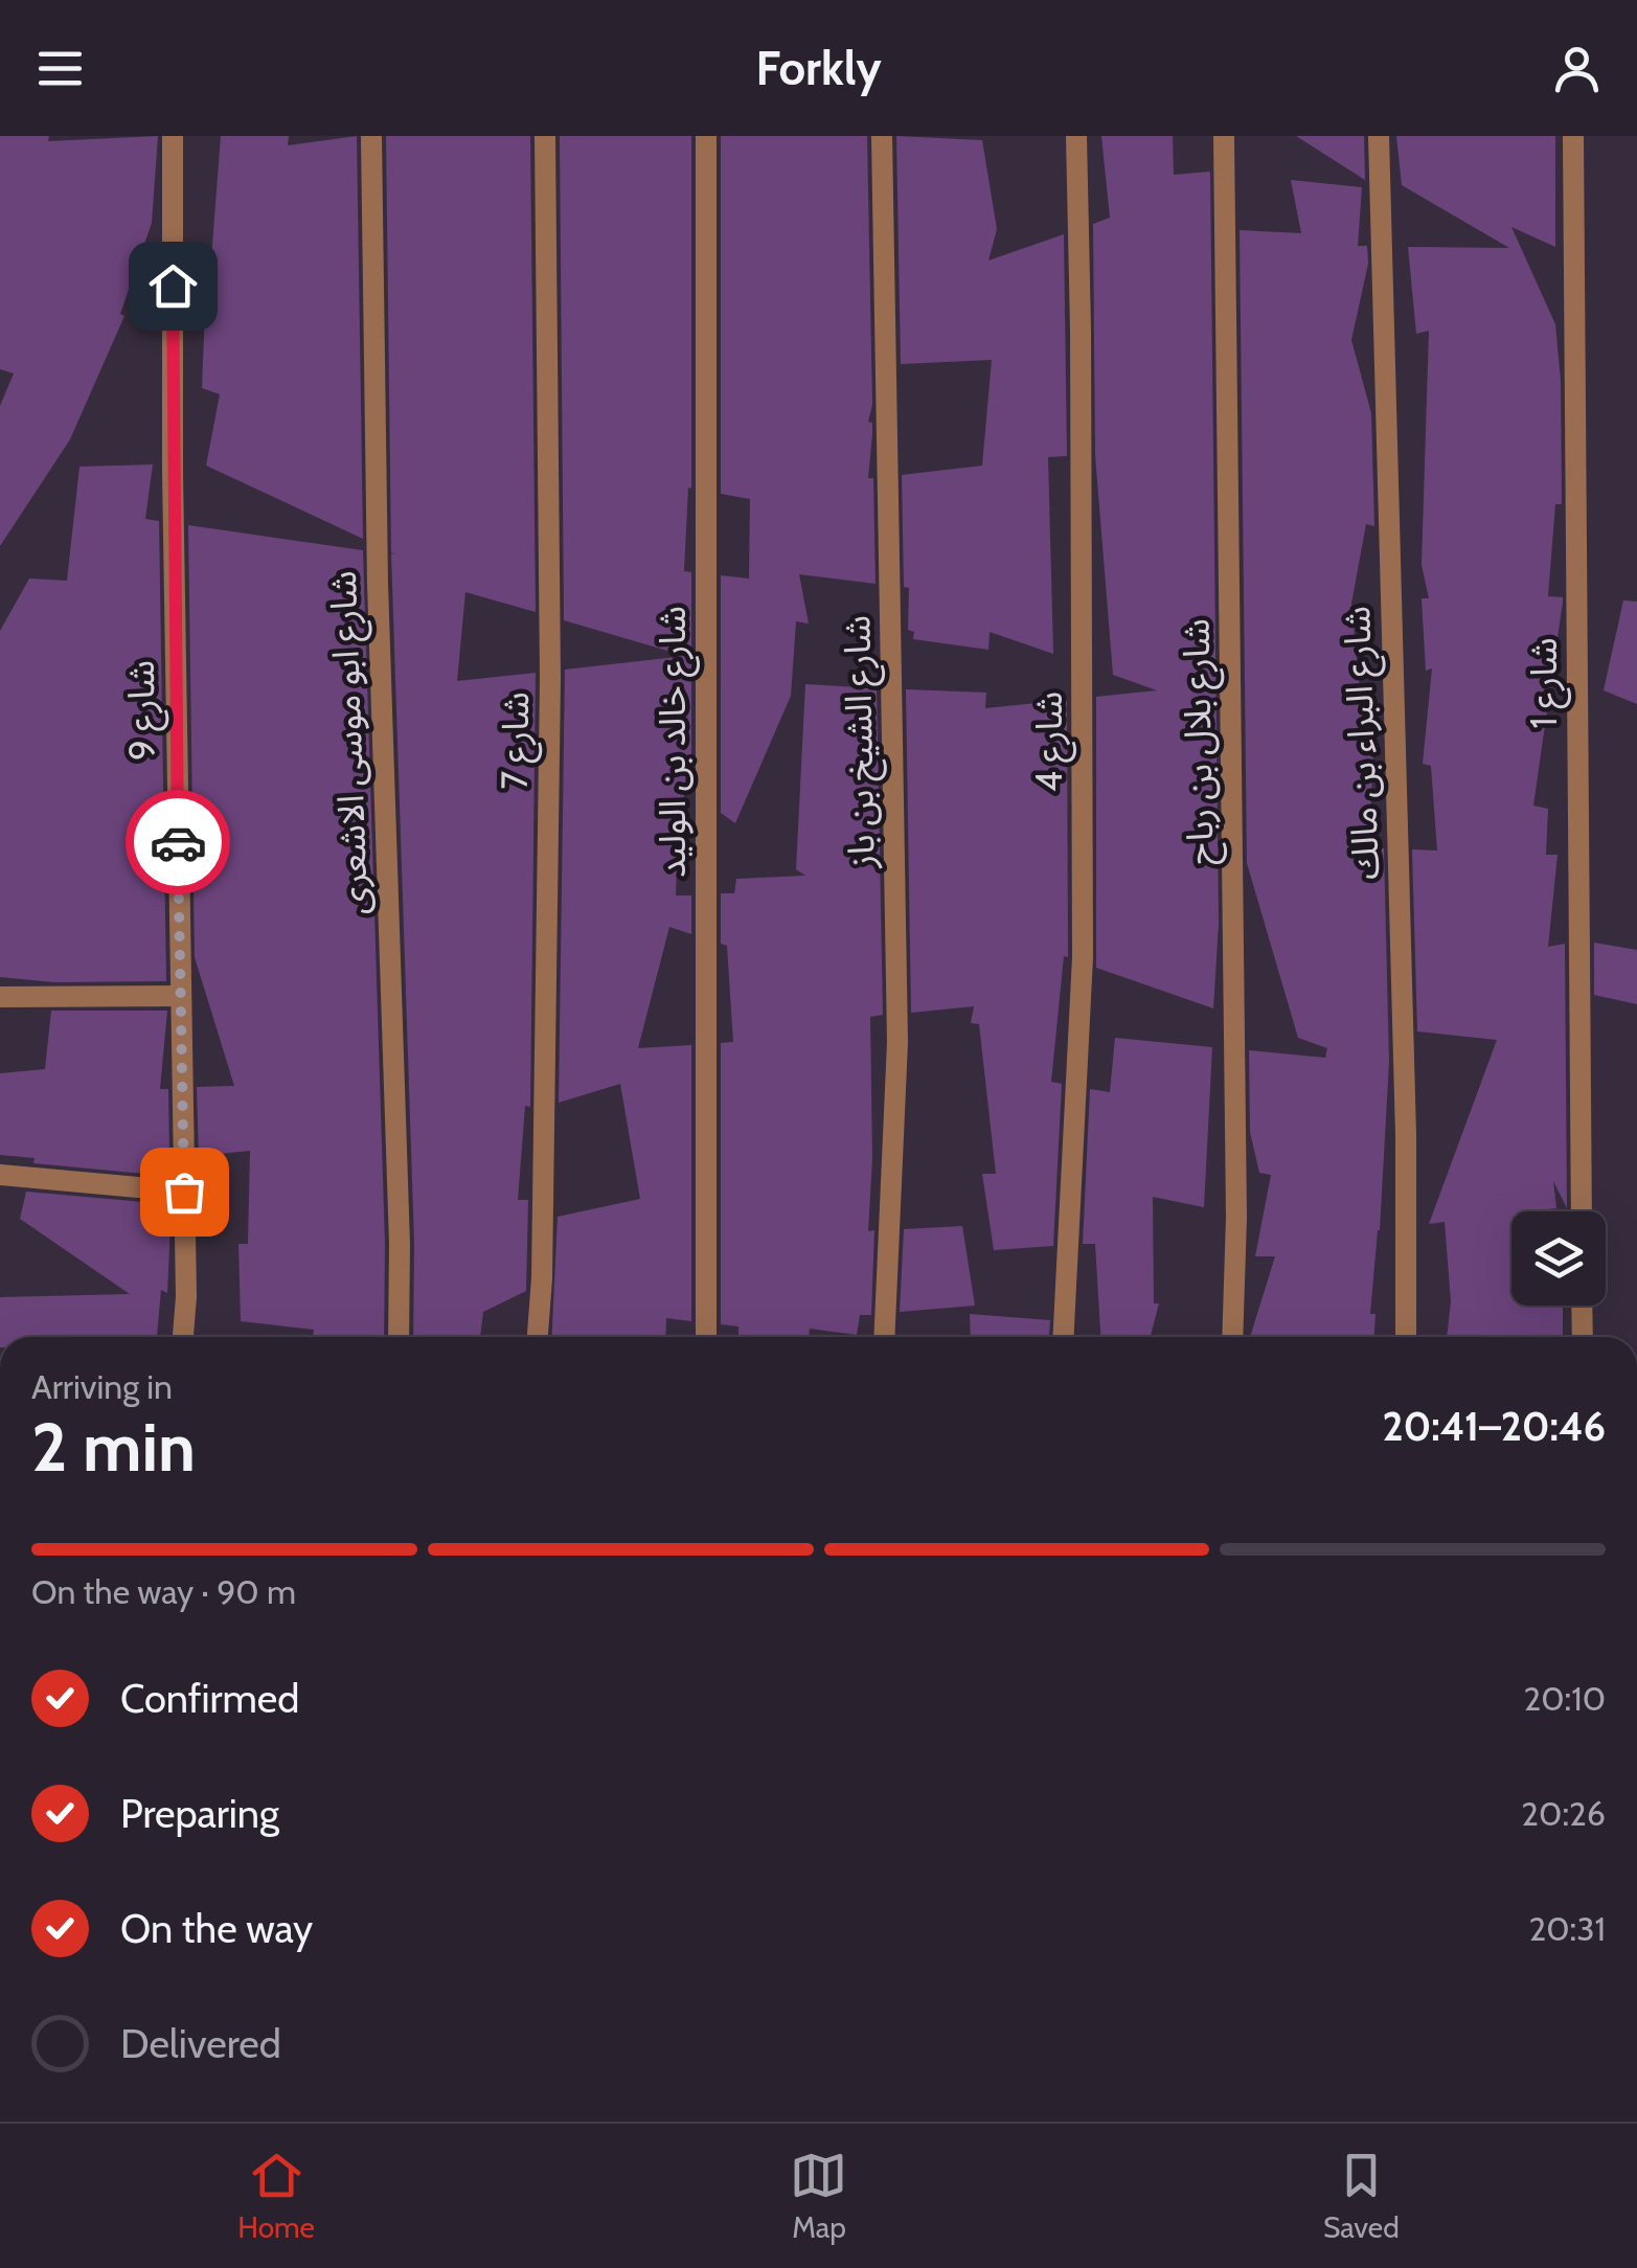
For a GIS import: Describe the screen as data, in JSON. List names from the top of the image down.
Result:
{
  "streets": {
    "street": [
      "شارع 1",
      "شارع 9",
      "شارع 7",
      "شارع خالد بن الوليد",
      "شارع الشيخ بن باز",
      "شارع 4",
      "شارع بلال بن رباح",
      "شارع ابو موسى الاشعرى",
      "شارع البراء بن مالك"
    ]
  },
  "page": {
    "header": "Forkly",
    "heading": ["2 min", "Arriving in", "20:41–20:46"],
    "bar": "On the way · 90 m",
    "list": [
      ["Confirmed", "20:10"],
      ["Preparing", "20:26"],
      ["On the way", "20:31"],
      "Delivered"
    ],
    "tabs": ["Home", "Map", "Saved"]
  }
}
